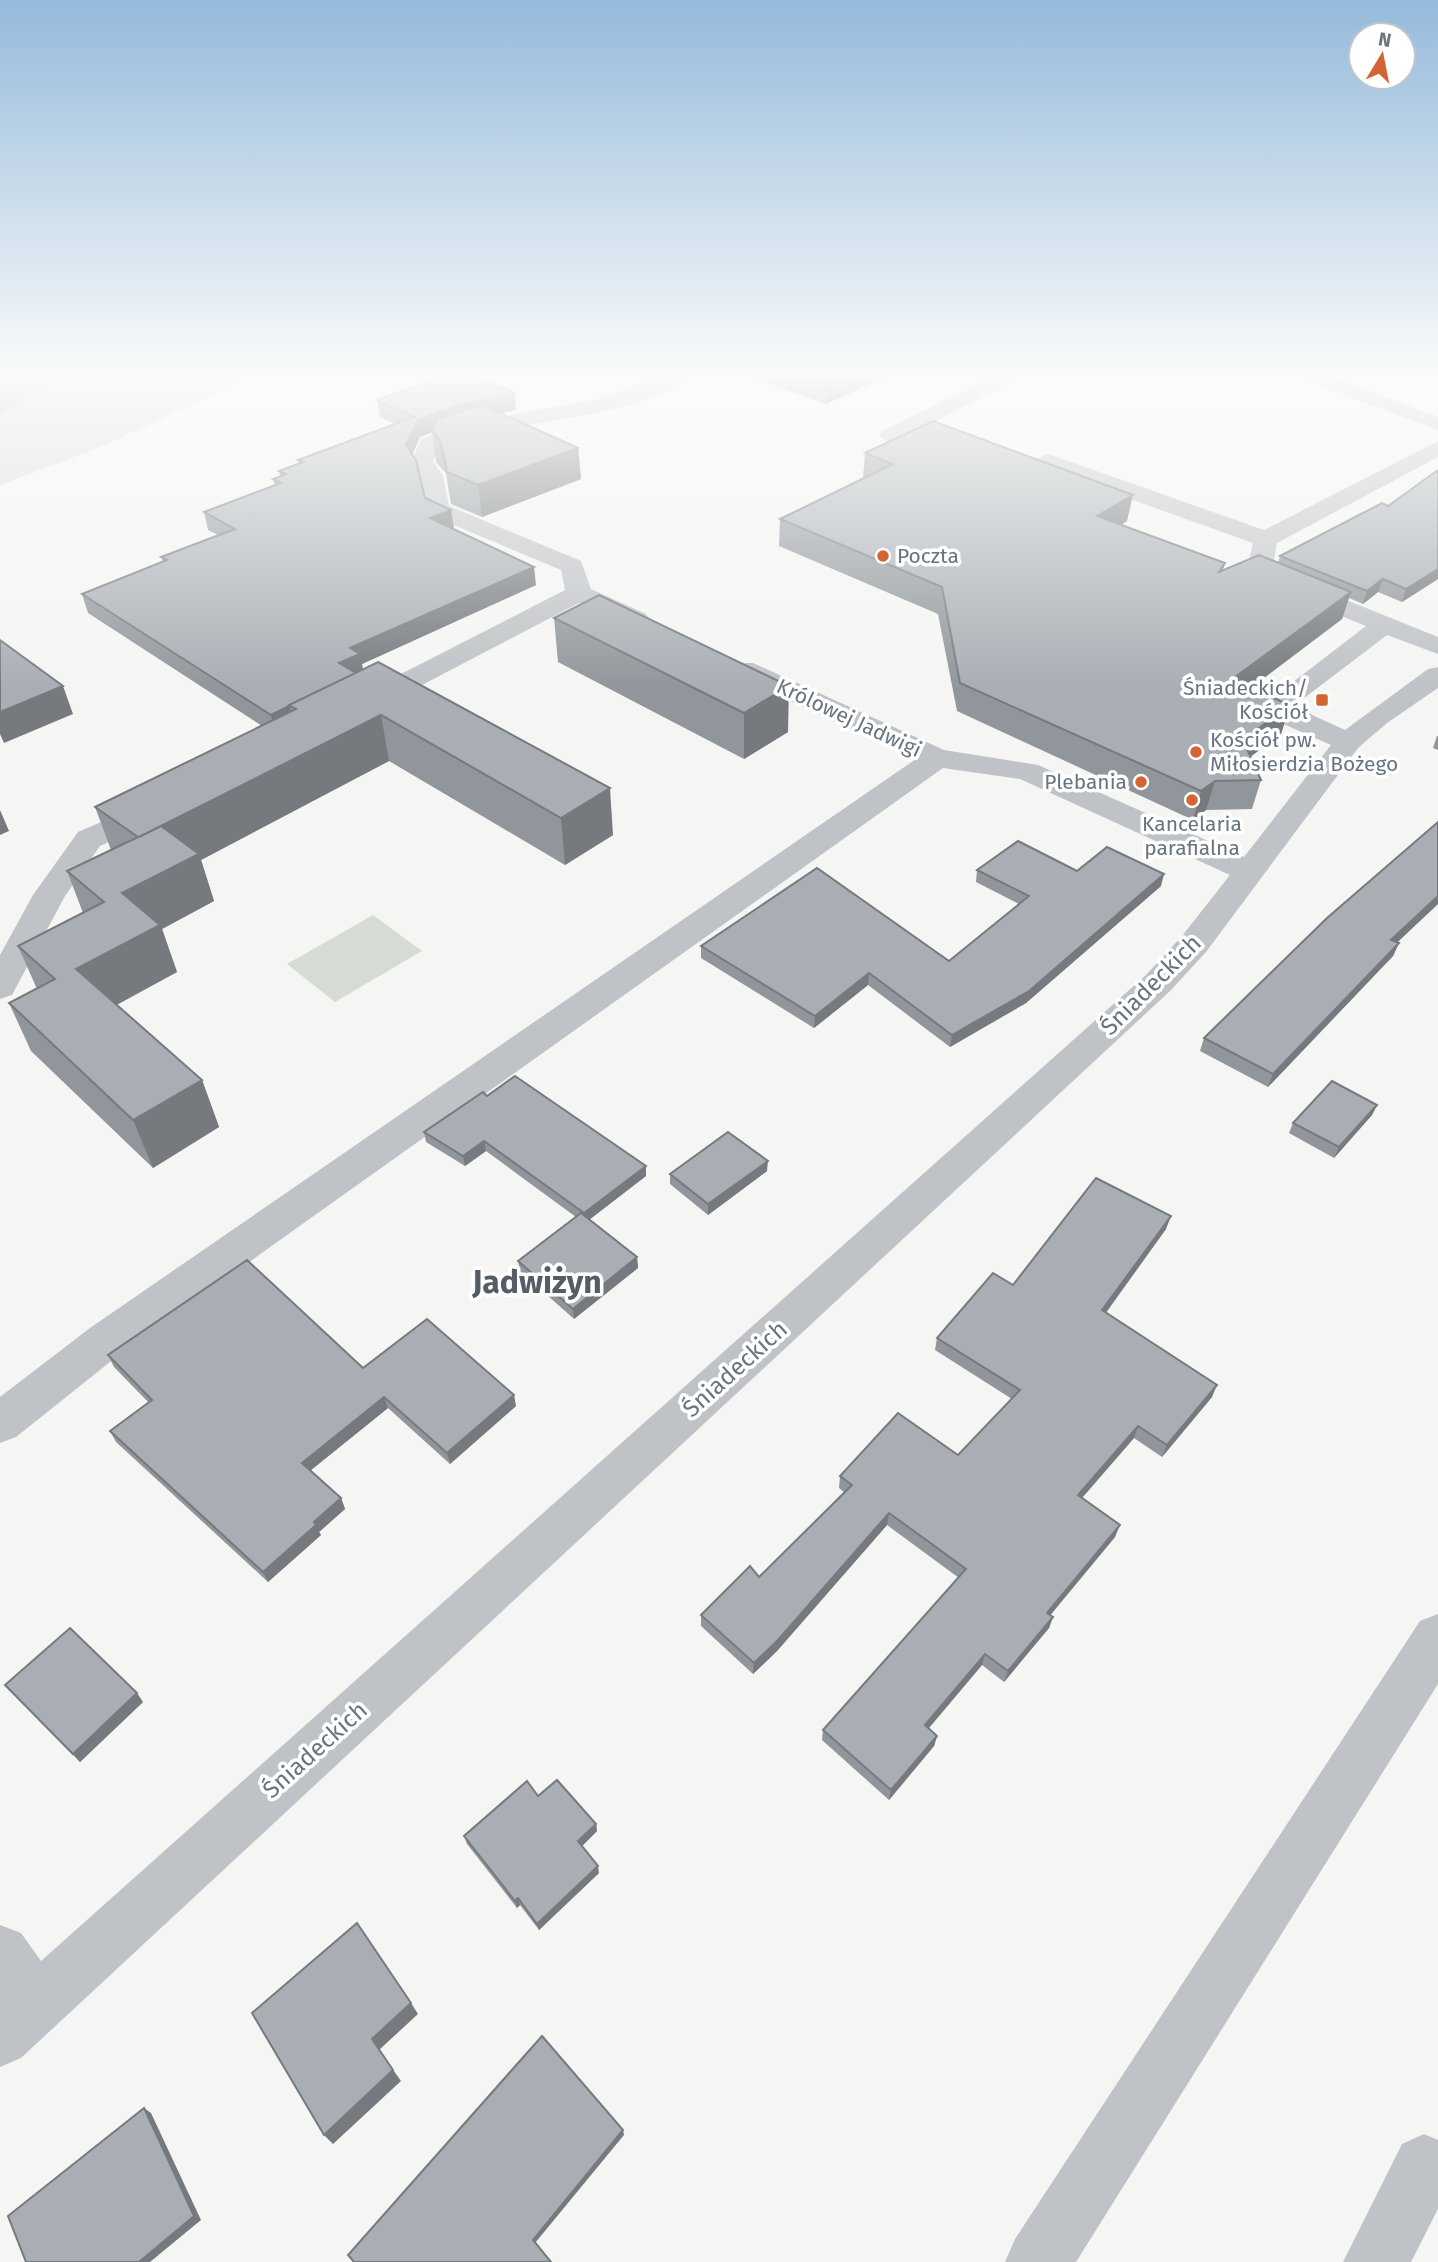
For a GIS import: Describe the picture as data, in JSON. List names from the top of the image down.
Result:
{
  "streets": {
    "street": ["Królowej Jadwigi", "Śniadeckich"]
  },
  "crossings": [
    ["Królowej Jadwigi", "Śniadeckich"]
  ],
  "districts": ["Jadwiżyn"],
  "places": {
    "other": [
      "Poczta",
      "Kościół pw. Miłosierdzia Bożego",
      "Plebania",
      "Kancelaria parafialna"
    ],
    "transit": ["Śniadeckich/ Kościół"]
  },
  "north": "top"
}
